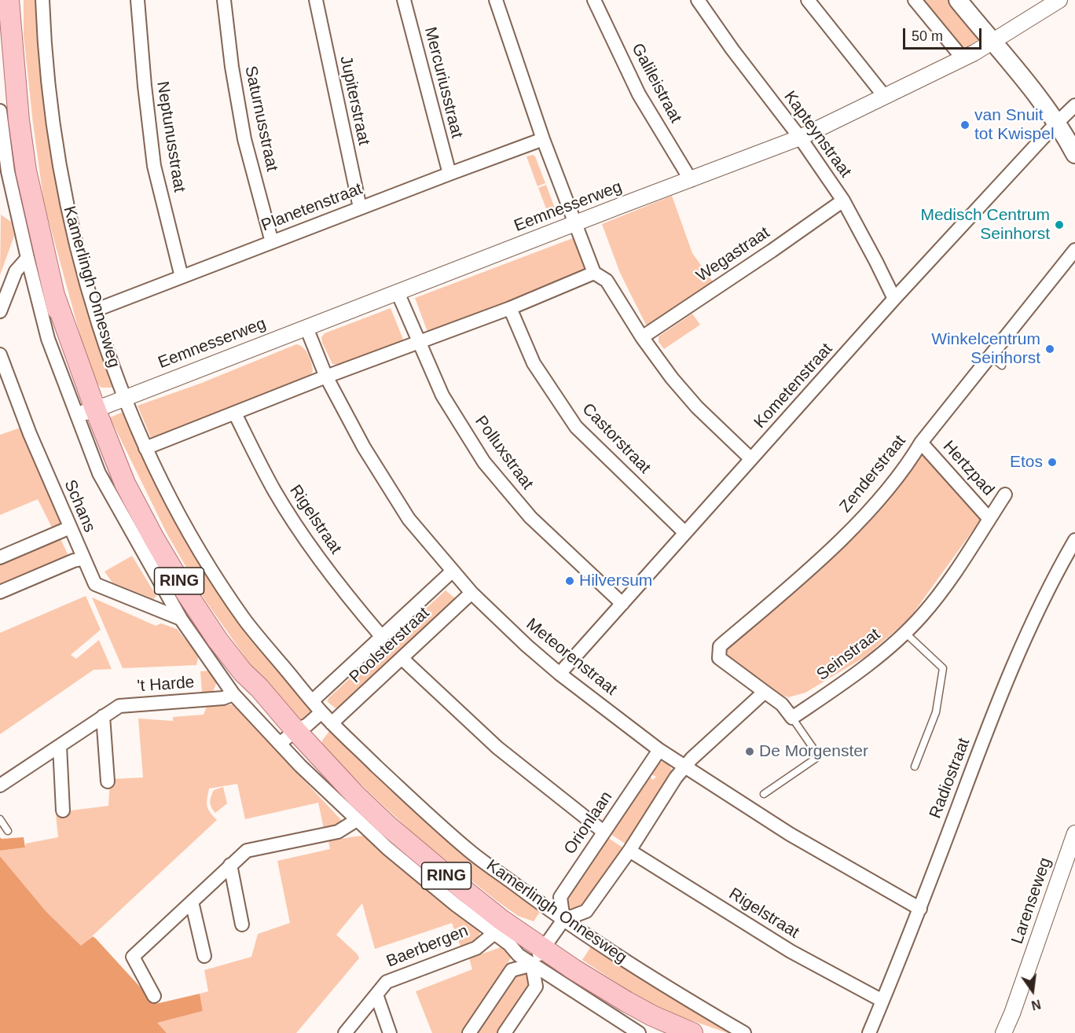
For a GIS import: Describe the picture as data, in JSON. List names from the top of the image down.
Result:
{
  "streets": {
    "main road": ["Kamerlingh Onnesweg", "RING"],
    "street": [
      "Mercuriusstraat",
      "Galileistraat",
      "Jupiterstraat",
      "Saturnusstraat",
      "Kapteynstraat",
      "Neptunusstraat",
      "Eemnesserweg",
      "Planetenstraat",
      "Wegastraat",
      "Kometenstraat",
      "Castorstraat",
      "Polluxstraat",
      "Hertzpad",
      "Zenderstraat",
      "Schans",
      "Rigelstraat",
      "Poolsterstraat",
      "Seinstraat",
      "Meteorenstraat",
      "'t Harde",
      "Radiostraat",
      "Orionlaan",
      "Larenseweg",
      "Baerbergen"
    ]
  },
  "crossings": [
    ["Mercuriusstraat", "Planetenstraat"],
    ["Galileistraat", "Eemnesserweg"],
    ["Jupiterstraat", "Planetenstraat"],
    ["Saturnusstraat", "Planetenstraat"],
    ["Kapteynstraat", "Eemnesserweg"],
    ["Kapteynstraat", "Wegastraat"],
    ["Kapteynstraat", "Kometenstraat"],
    ["Neptunusstraat", "Planetenstraat"],
    ["Eemnesserweg", "Kamerlingh Onnesweg"],
    ["Eemnesserweg", "Polluxstraat"],
    ["Eemnesserweg", "Meteorenstraat"],
    ["Planetenstraat", "Kamerlingh Onnesweg"],
    ["Kamerlingh Onnesweg", "Schans"],
    ["Kamerlingh Onnesweg", "Poolsterstraat"],
    ["Kamerlingh Onnesweg", "'t Harde"],
    ["Kamerlingh Onnesweg", "Orionlaan"],
    ["Kamerlingh Onnesweg", "Baerbergen"],
    ["Kometenstraat", "Castorstraat"],
    ["Kometenstraat", "Polluxstraat"],
    ["Kometenstraat", "Meteorenstraat"],
    ["Hertzpad", "Zenderstraat"],
    ["Hertzpad", "Seinstraat"],
    ["Rigelstraat", "Poolsterstraat"],
    ["Rigelstraat", "Radiostraat"],
    ["Poolsterstraat", "Meteorenstraat"],
    ["Meteorenstraat", "Radiostraat"],
    ["Meteorenstraat", "Orionlaan"]
  ],
  "places": [
    "van Snuit tot Kwispel",
    "Medisch Centrum Seinhorst",
    "Winkelcentrum Seinhorst",
    "Etos",
    "Hilversum",
    "De Morgenster"
  ],
  "scale_bar": "50 m",
  "north": "bottom"
}
